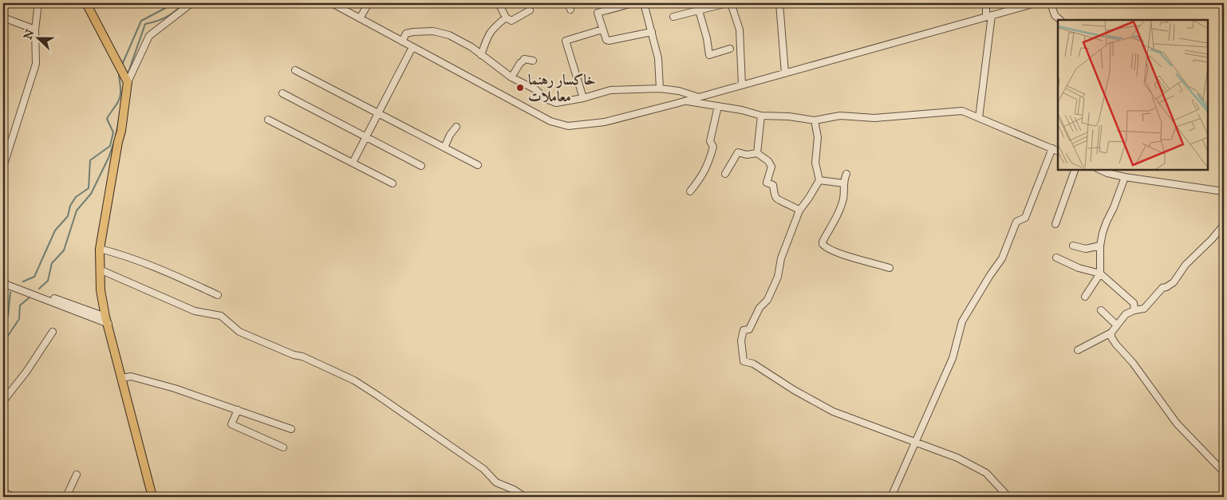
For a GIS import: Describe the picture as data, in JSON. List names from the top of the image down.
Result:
{
  "places": ["خاکسار رهنما معاملات"],
  "north": "left"
}
